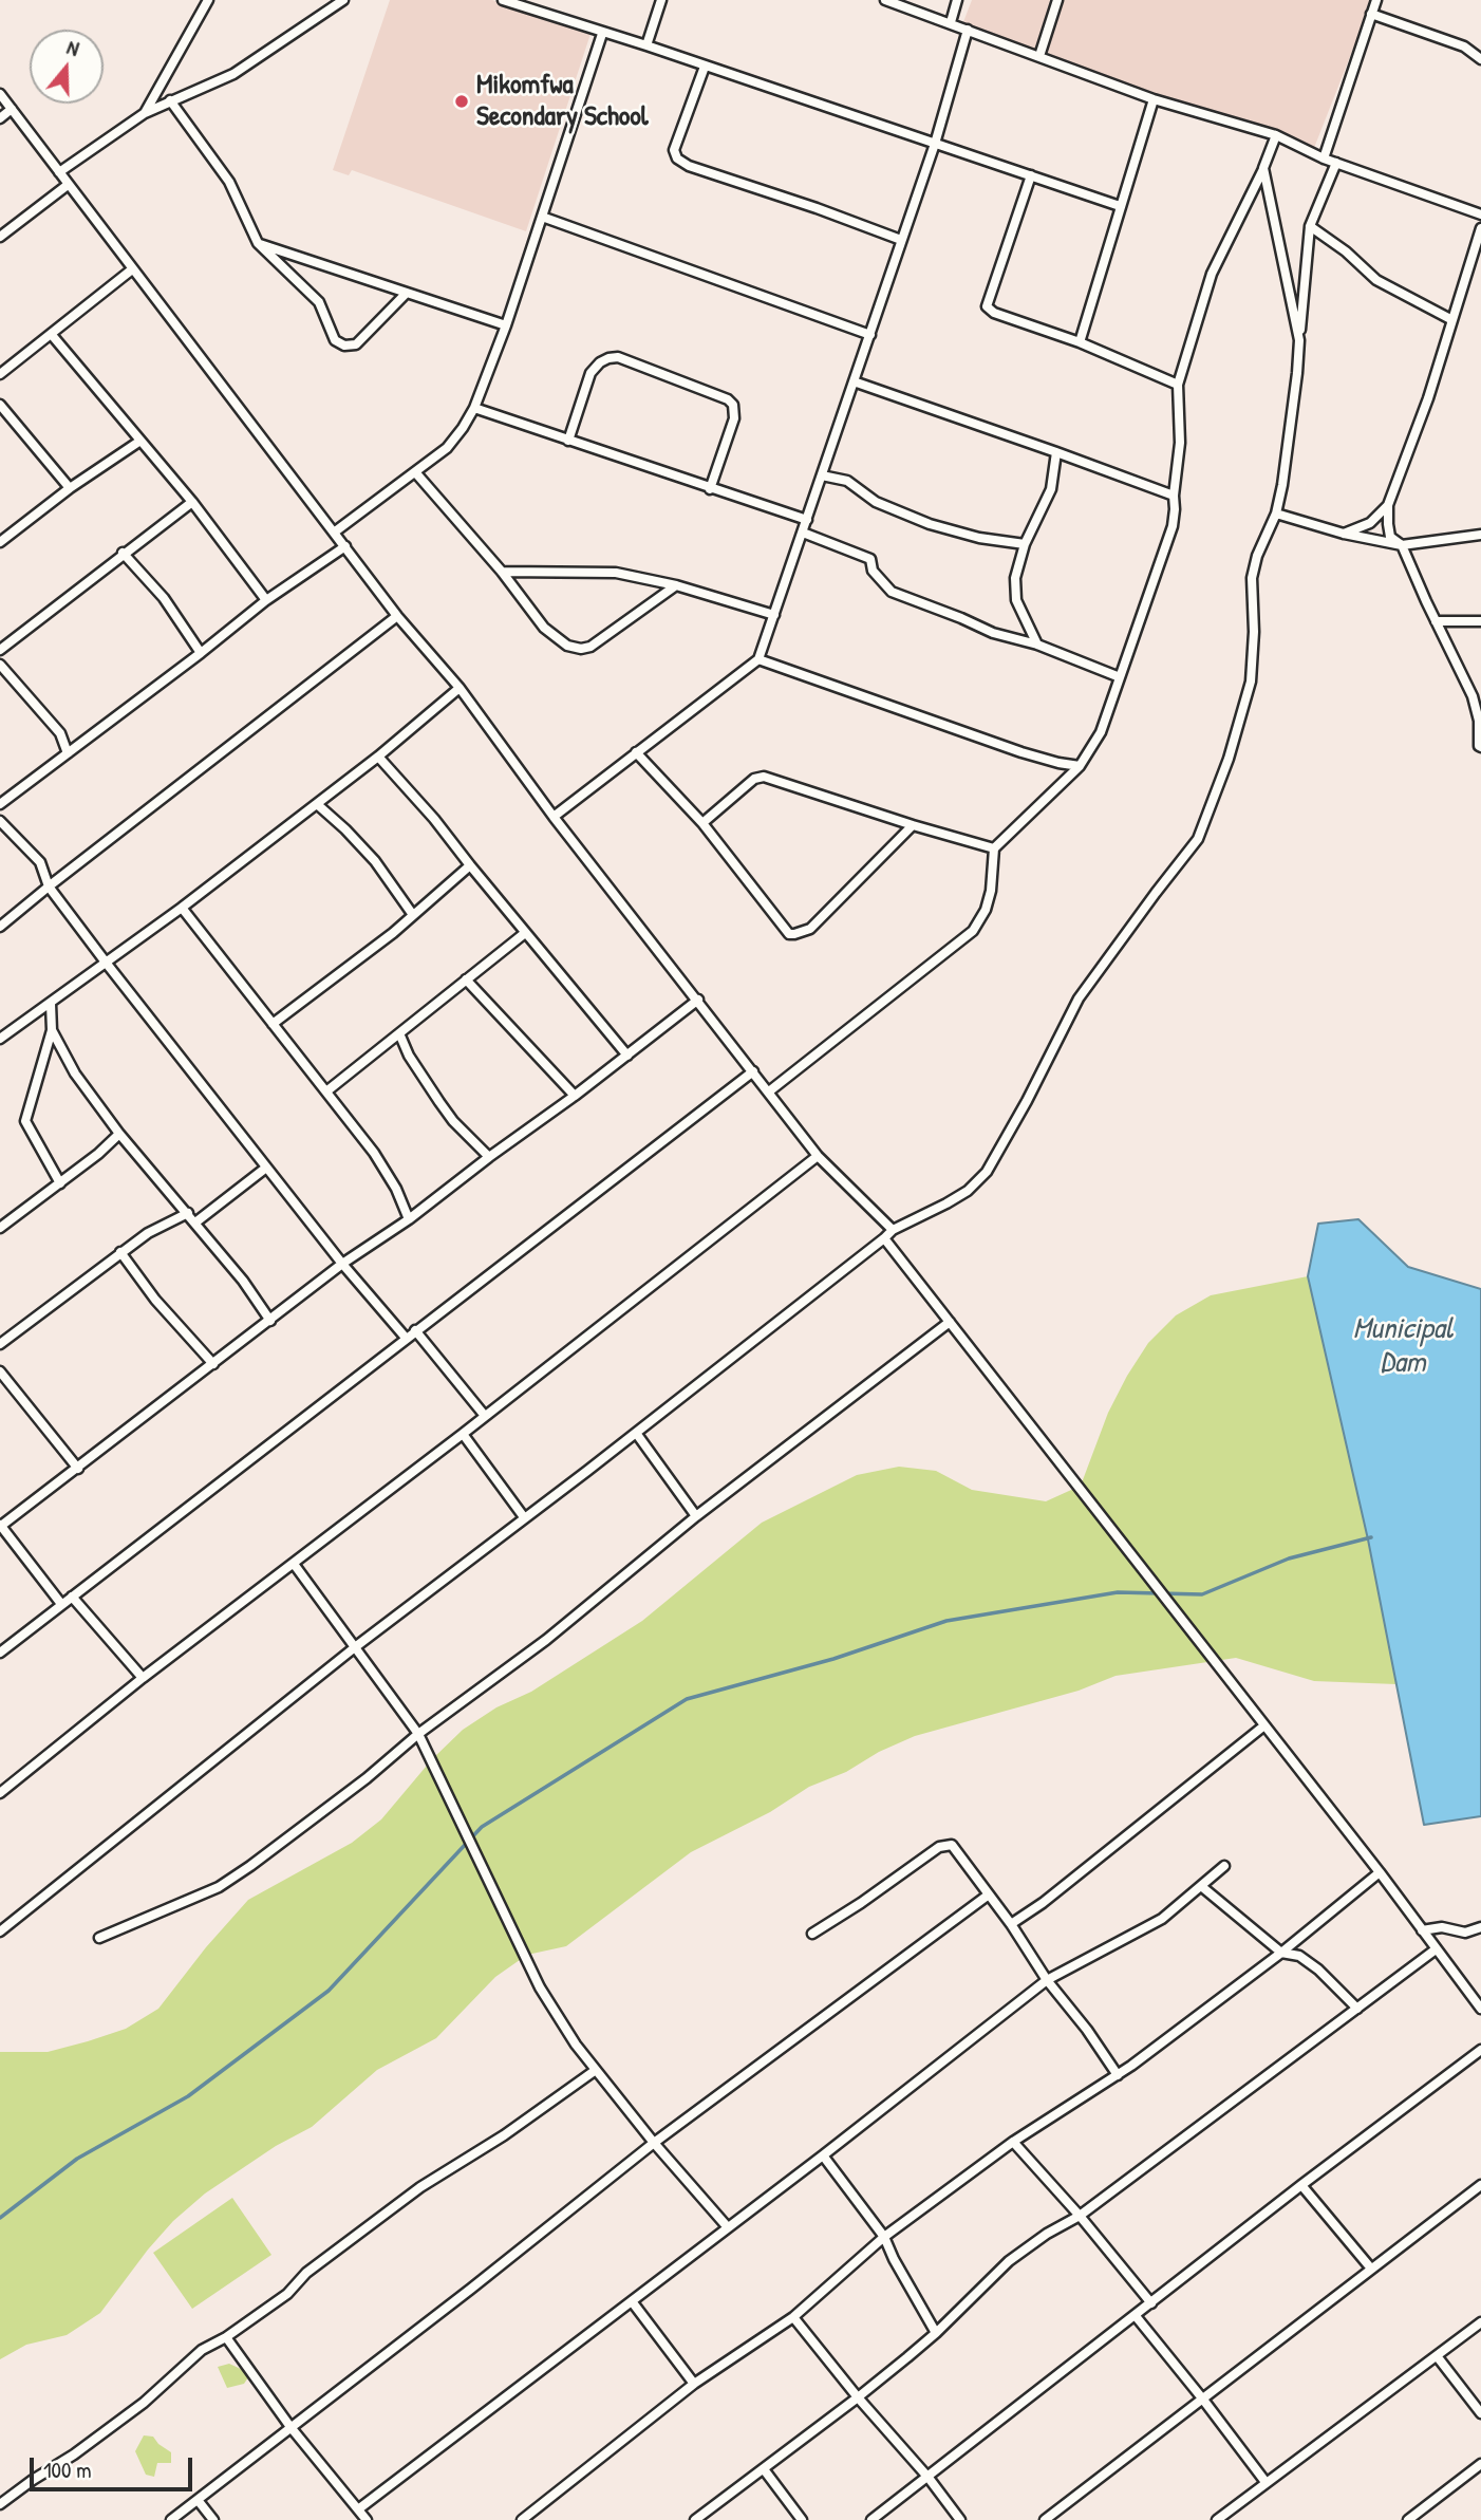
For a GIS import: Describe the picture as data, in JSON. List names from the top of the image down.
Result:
{
  "water": ["Municipal Dam"],
  "places": ["Mikomfwa Secondary School"],
  "scale_bar": "100 m",
  "north": "top"
}
